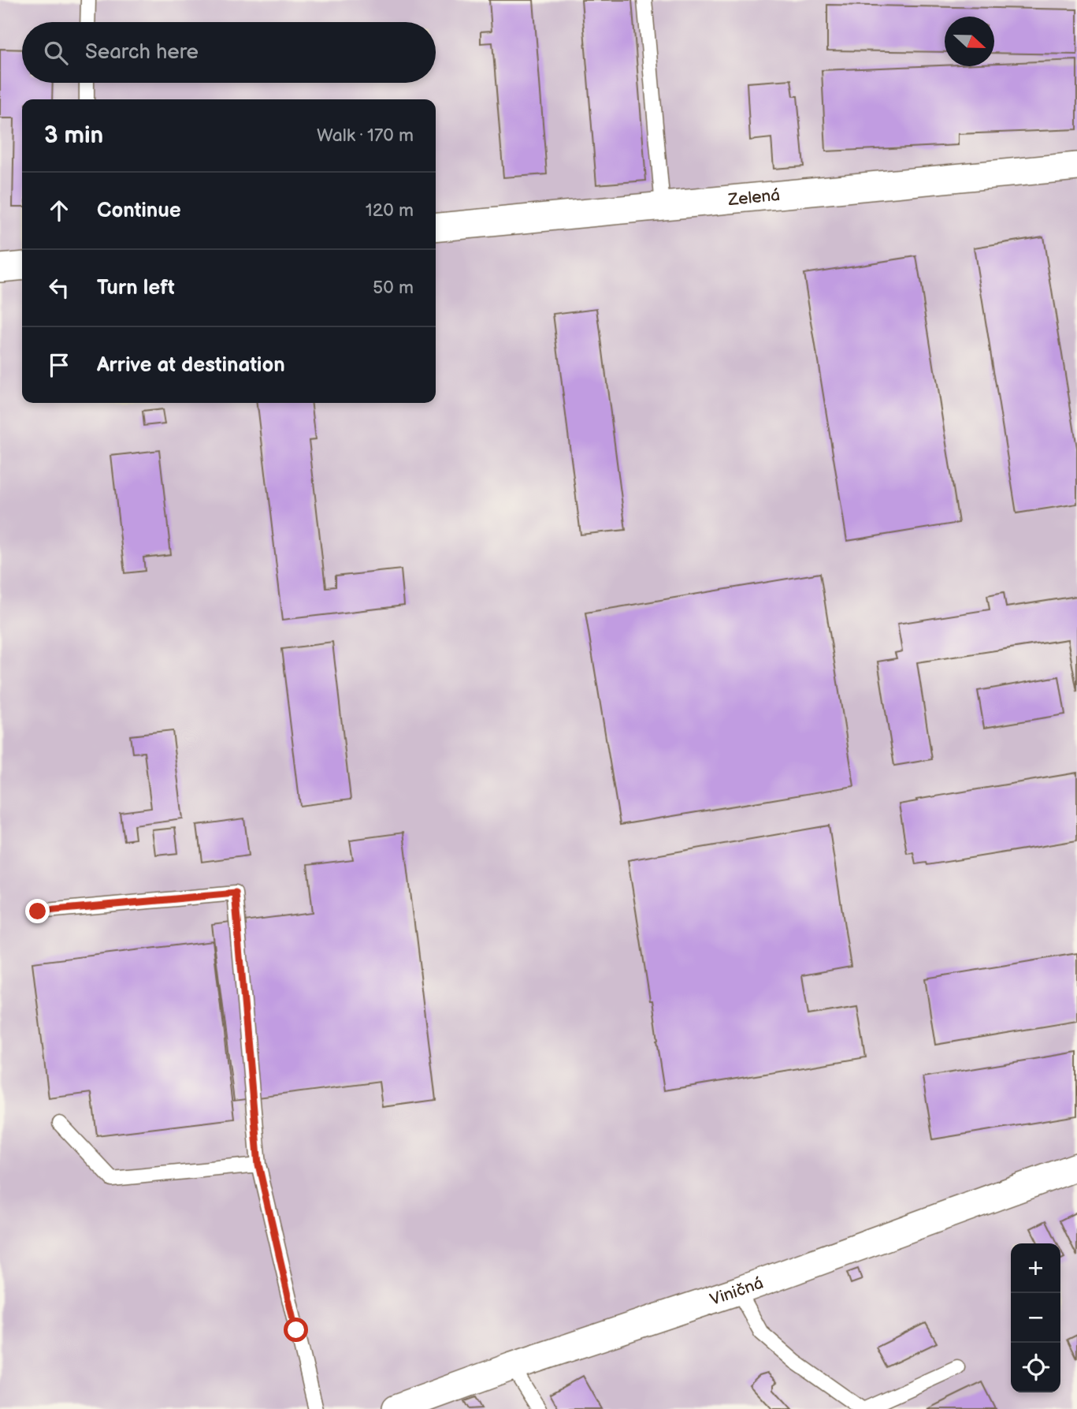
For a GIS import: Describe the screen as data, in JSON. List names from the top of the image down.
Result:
{
  "streets": {
    "street": ["Zelená", "Viničná"]
  },
  "north": "right",
  "page": {
    "search": "Search here",
    "heading": ["3 min", "Walk · 170 m"],
    "list": [
      ["Continue", "120 m"],
      ["Turn left", "50 m"],
      "Arrive at destination"
    ],
    "map_buttons": ["+", "−"]
  }
}
